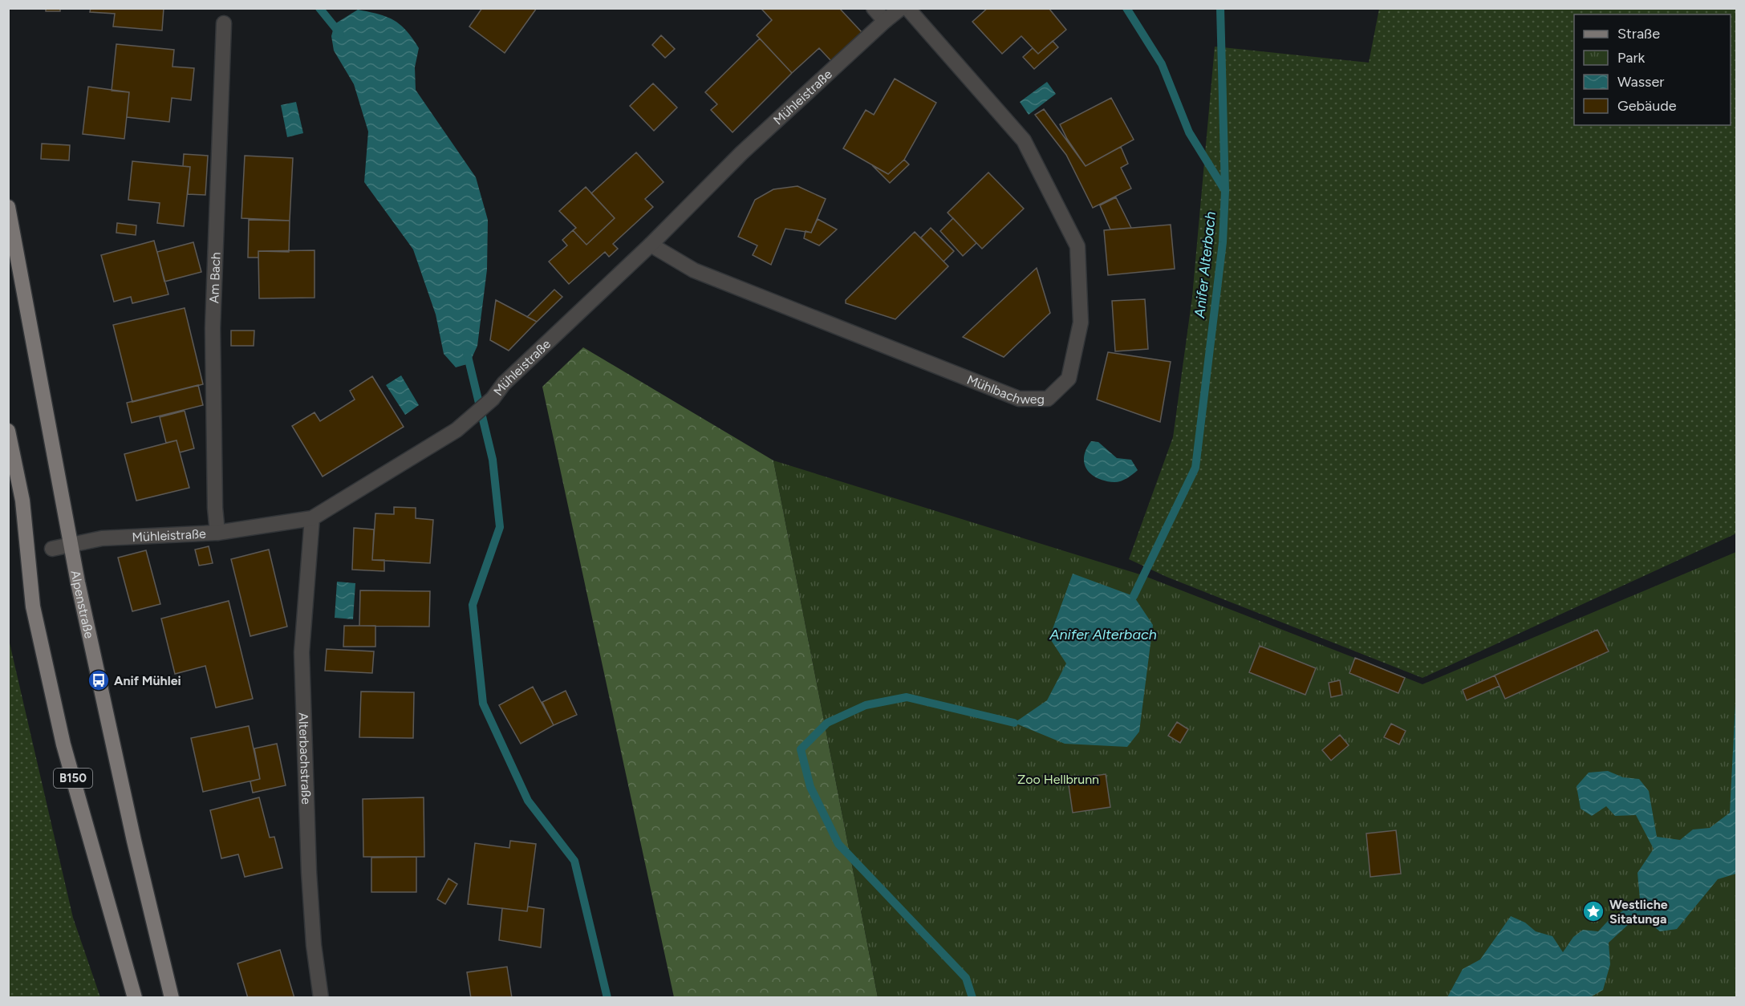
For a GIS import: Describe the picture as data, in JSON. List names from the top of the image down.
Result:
{
  "streets": {
    "main road": ["Alpenstraße", "B150"],
    "street": [
      "Mühleistraße",
      "Am Bach",
      "Mühlbachweg",
      "Alterbachstraße"
    ]
  },
  "crossings": [
    ["Mühleistraße", "Am Bach"],
    ["Mühleistraße", "Mühlbachweg"],
    ["Mühleistraße", "Alpenstraße"],
    ["Mühleistraße", "Alterbachstraße"]
  ],
  "water": ["Anifer Alterbach"],
  "parks": ["Zoo Hellbrunn"],
  "places": {
    "bus stop": ["Anif Mühlei"],
    "place": ["Westliche Sitatunga"]
  },
  "legend": [
    "Straße",
    "Park",
    "Wasser",
    "Gebäude"
  ]
}
